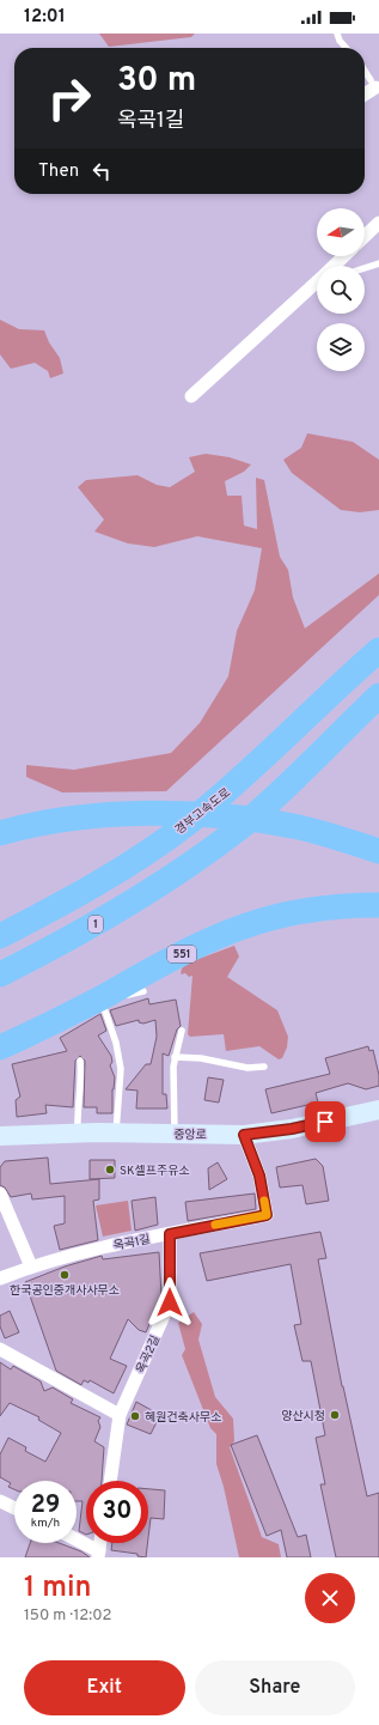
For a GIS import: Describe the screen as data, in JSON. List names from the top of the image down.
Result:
{
  "streets": {
    "highway": ["경부고속도로", "1", "551"],
    "main road": ["중앙로"],
    "street": ["옥곡1길", "옥곡2길"]
  },
  "crossings": [
    ["중앙로", "옥곡1길"],
    ["옥곡1길", "옥곡2길"]
  ],
  "places": [
    "SK셀프주유소",
    "한국공인중개사사무소",
    "양산시청",
    "혜원건축사무소"
  ],
  "north": "left",
  "page": {
    "status": "12:01",
    "turn": ["30 m", "옥곡1길"],
    "then": "Then",
    "speed": "29 km/h",
    "limit": "30",
    "heading": ["1 min", "150 m · 12:02"],
    "buttons": ["Exit", "Share"]
  }
}
